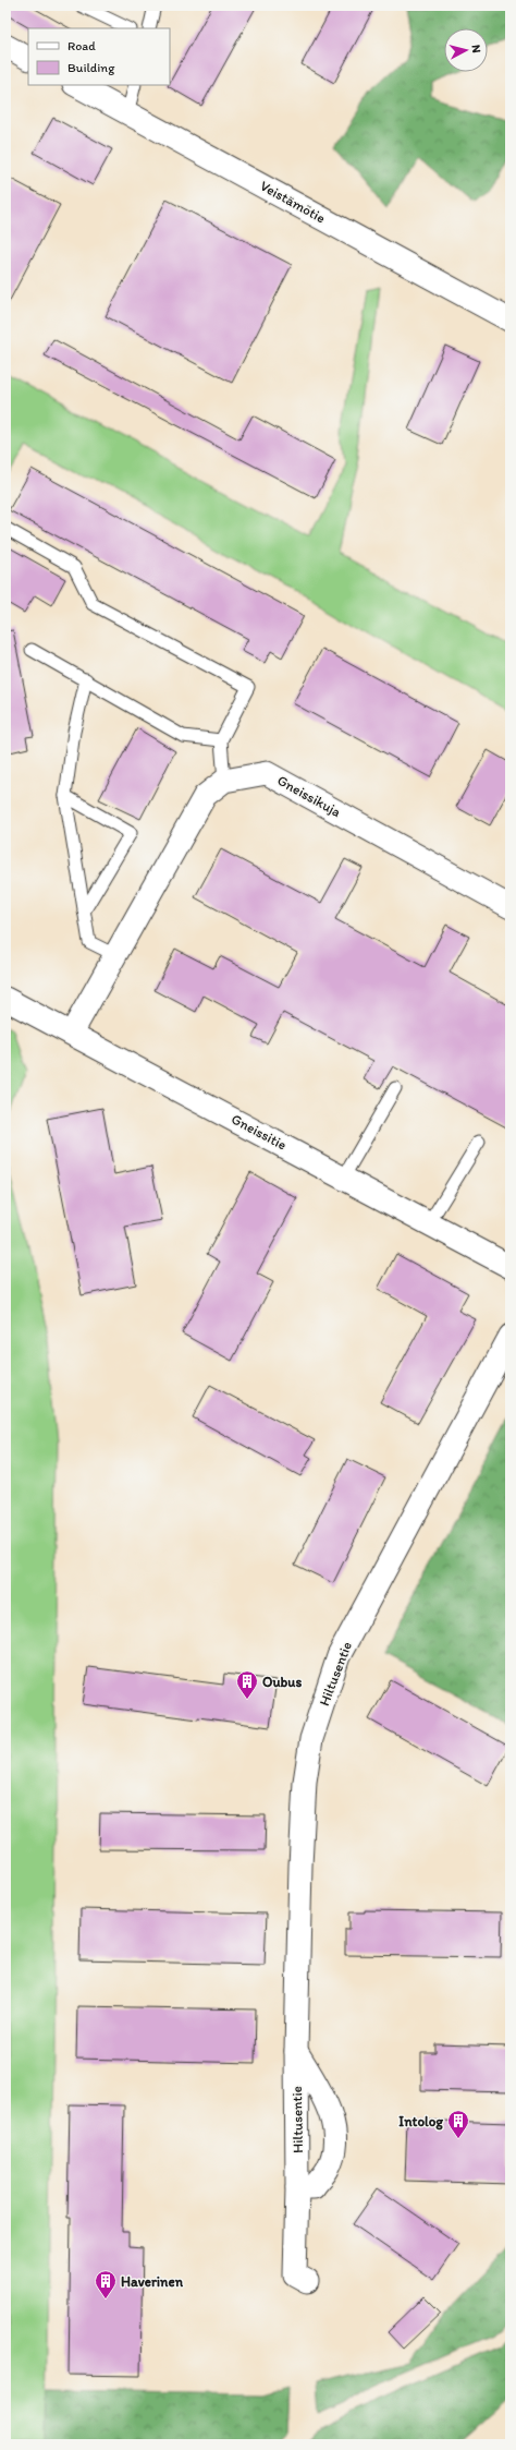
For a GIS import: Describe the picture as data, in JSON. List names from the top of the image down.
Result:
{
  "streets": {
    "street": [
      "Veistämötie",
      "Gneissikuja",
      "Gneissitie",
      "Hiltusentie"
    ]
  },
  "crossings": [
    ["Gneissikuja", "Gneissitie"]
  ],
  "places": {
    "building": ["Oubus", "Intolog", "Haverinen"]
  },
  "legend": ["Road", "Building"],
  "north": "right"
}
